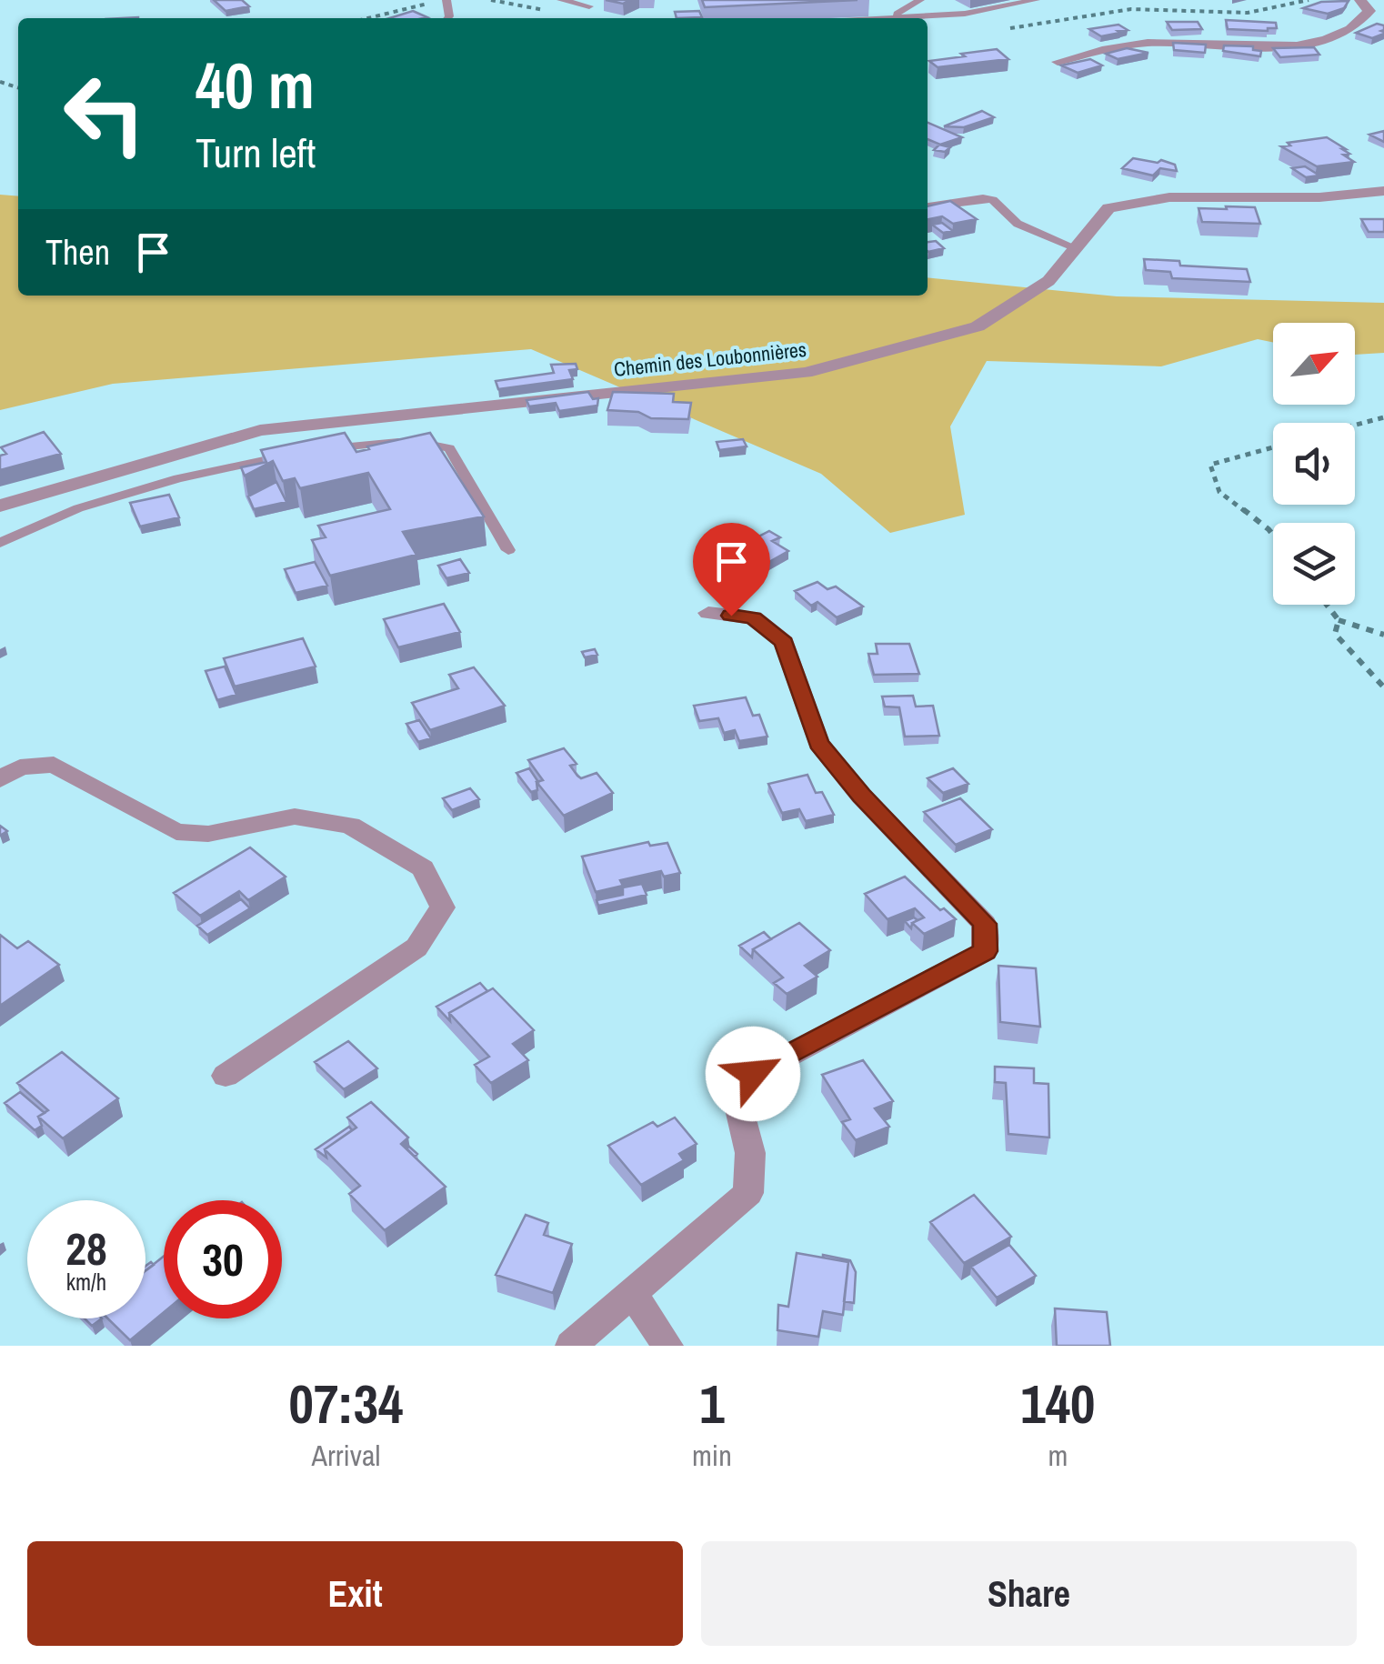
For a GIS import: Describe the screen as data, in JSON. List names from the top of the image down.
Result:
{
  "streets": {
    "street": ["Chemin des Loubonnières"]
  },
  "north": "top right",
  "page": {
    "turn": ["40 m", "Turn left"],
    "then": "Then",
    "speed": "28 km/h",
    "limit": "30",
    "eta": [
      "07:34",
      "Arrival",
      "1",
      "min",
      "140",
      "m"
    ],
    "buttons": ["Exit", "Share"]
  }
}
